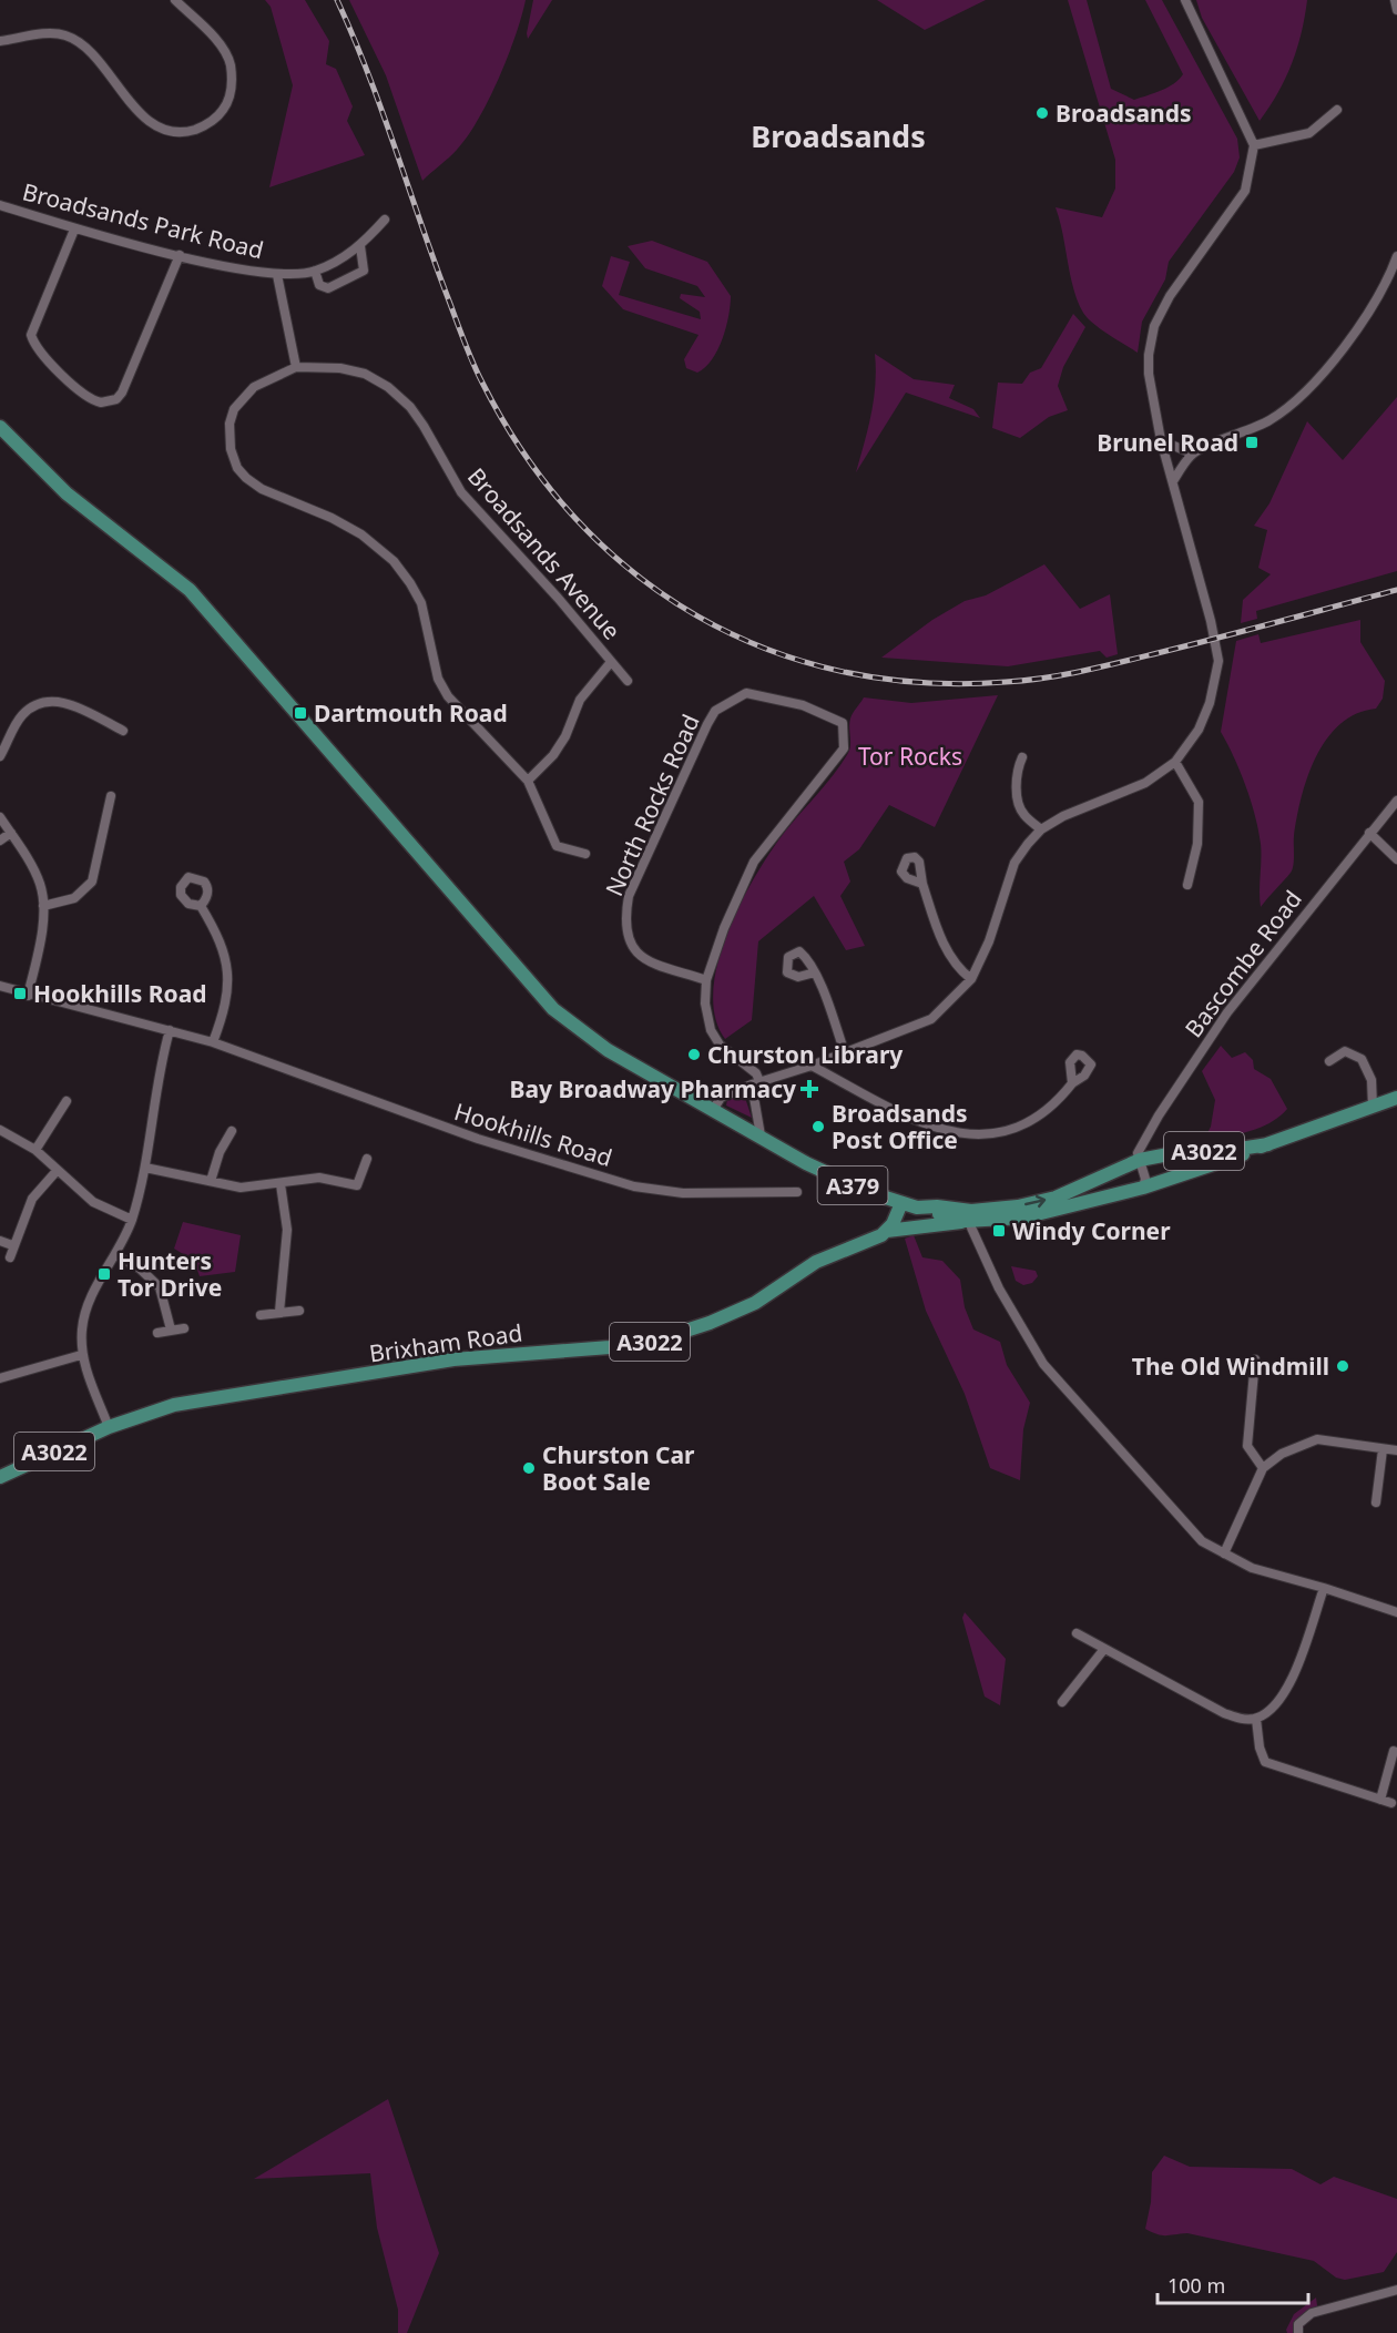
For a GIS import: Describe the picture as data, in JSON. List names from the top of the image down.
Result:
{
  "streets": {
    "main road": ["A3022", "A379", "Brixham Road"],
    "street": [
      "Broadsands Park Road",
      "Broadsands Avenue",
      "North Rocks Road",
      "Bascombe Road",
      "Hookhills Road"
    ]
  },
  "crossings": [
    ["Bascombe Road", "A3022"],
    ["A3022", "Brixham Road"]
  ],
  "districts": ["Broadsands"],
  "parks": ["Tor Rocks"],
  "places": {
    "other": [
      "Broadsands",
      "Churston Library",
      "Broadsands Post Office",
      "The Old Windmill",
      "Churston Car Boot Sale"
    ],
    "transit": [
      "Brunel Road",
      "Dartmouth Road",
      "Hookhills Road",
      "Windy Corner",
      "Hunters Tor Drive"
    ],
    "health": ["Bay Broadway Pharmacy"]
  },
  "scale_bar": "100 m"
}
